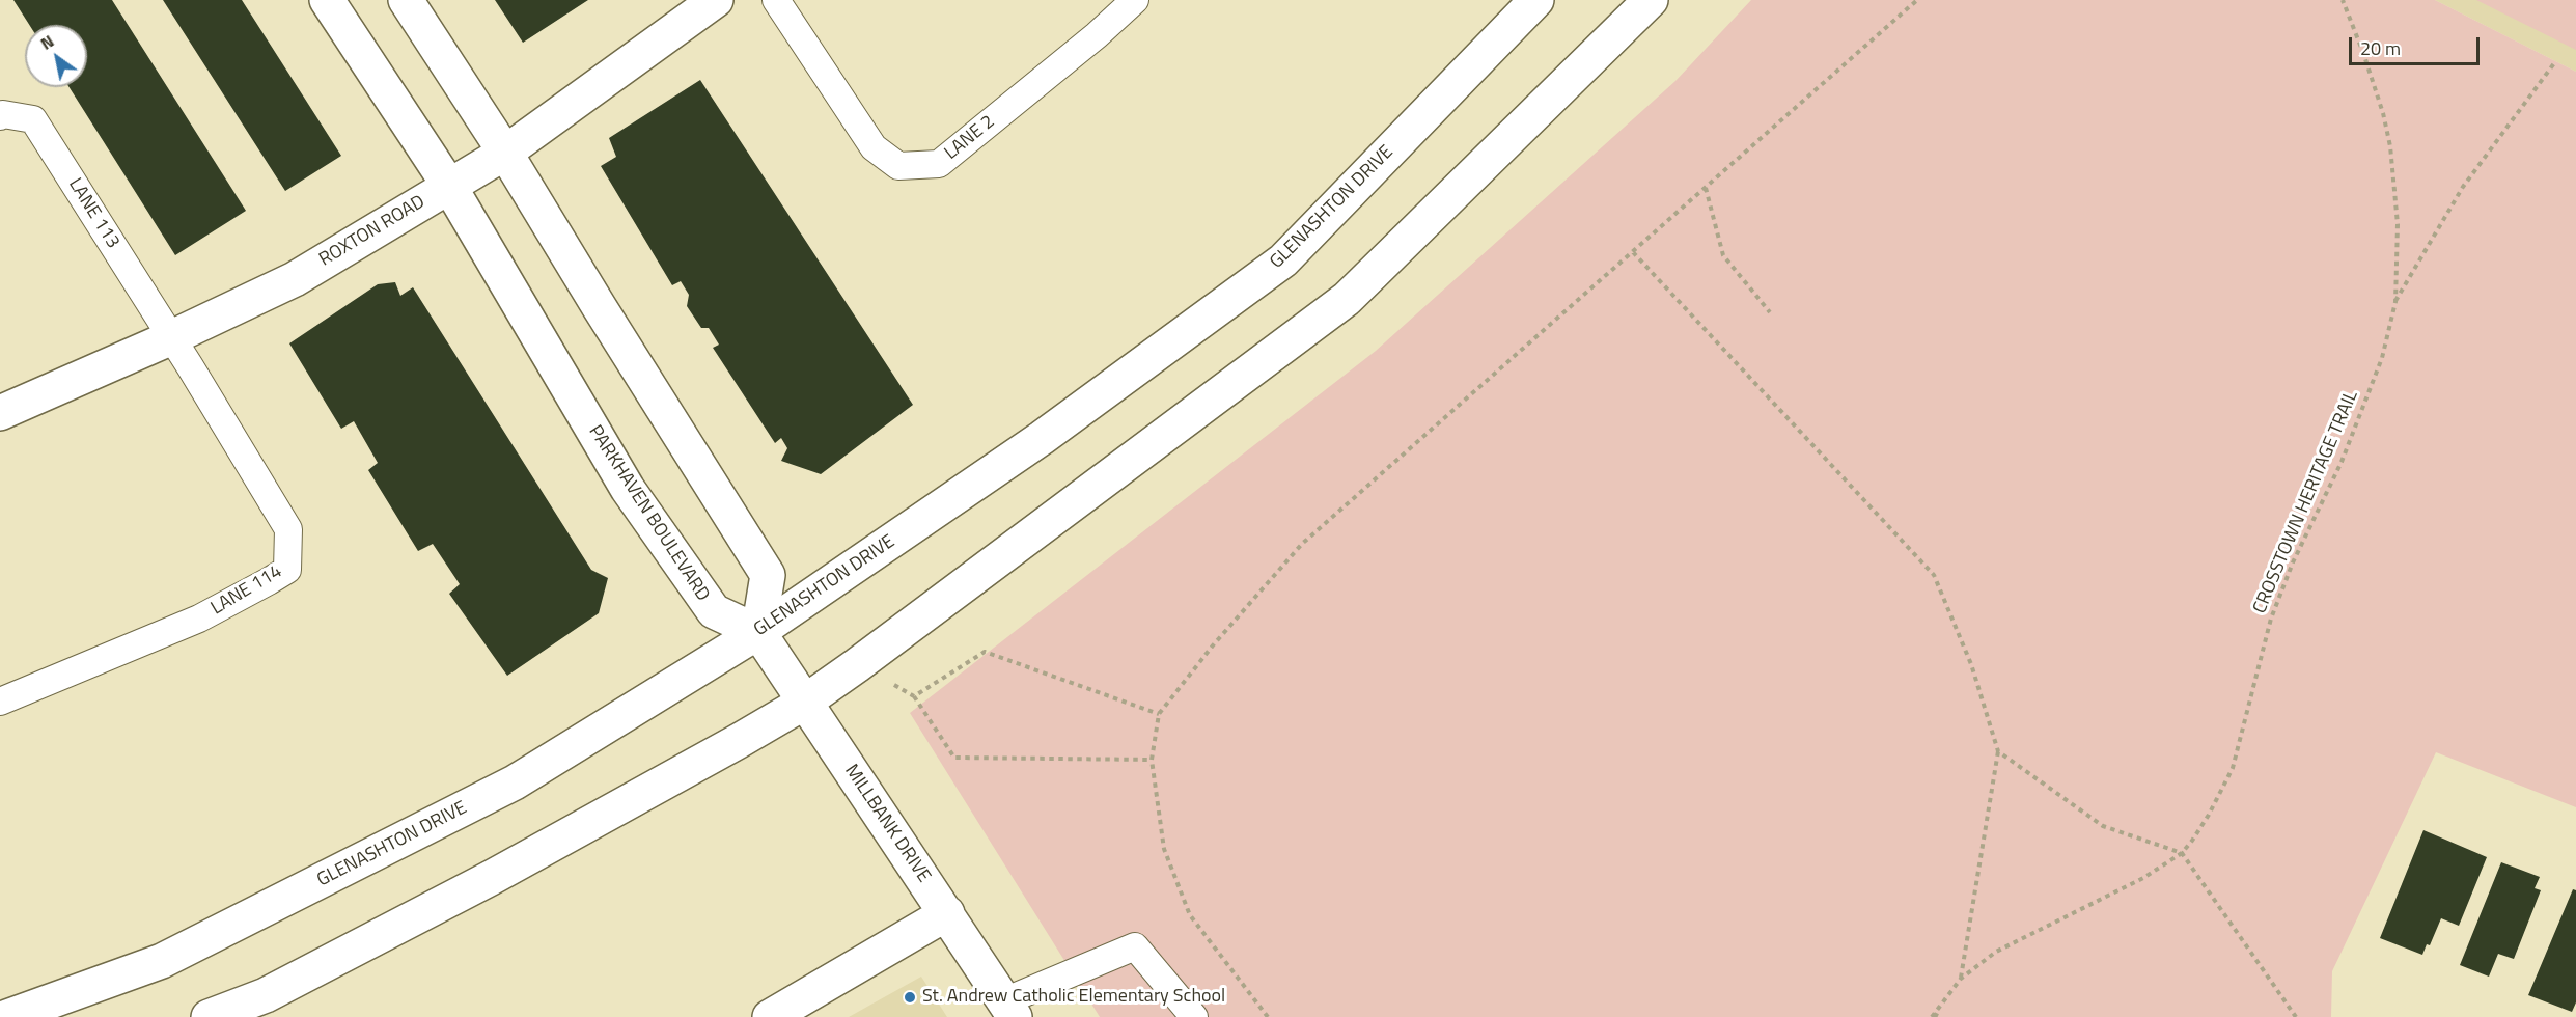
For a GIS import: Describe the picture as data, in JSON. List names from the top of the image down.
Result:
{
  "streets": {
    "street": [
      "GLENASHTON DRIVE",
      "ROXTON ROAD",
      "PARKHAVEN BOULEVARD",
      "MILLBANK DRIVE"
    ],
    "lane": ["LANE 2", "LANE 113", "LANE 114"],
    "path": ["CROSSTOWN HERITAGE TRAIL"]
  },
  "crossings": [
    ["GLENASHTON DRIVE", "PARKHAVEN BOULEVARD"],
    ["GLENASHTON DRIVE", "MILLBANK DRIVE"],
    ["LANE 113", "ROXTON ROAD"],
    ["LANE 113", "LANE 114"],
    ["ROXTON ROAD", "PARKHAVEN BOULEVARD"],
    ["ROXTON ROAD", "LANE 114"],
    ["PARKHAVEN BOULEVARD", "MILLBANK DRIVE"]
  ],
  "places": ["St. Andrew Catholic Elementary School"],
  "scale_bar": "20 m",
  "north": "top left"
}
